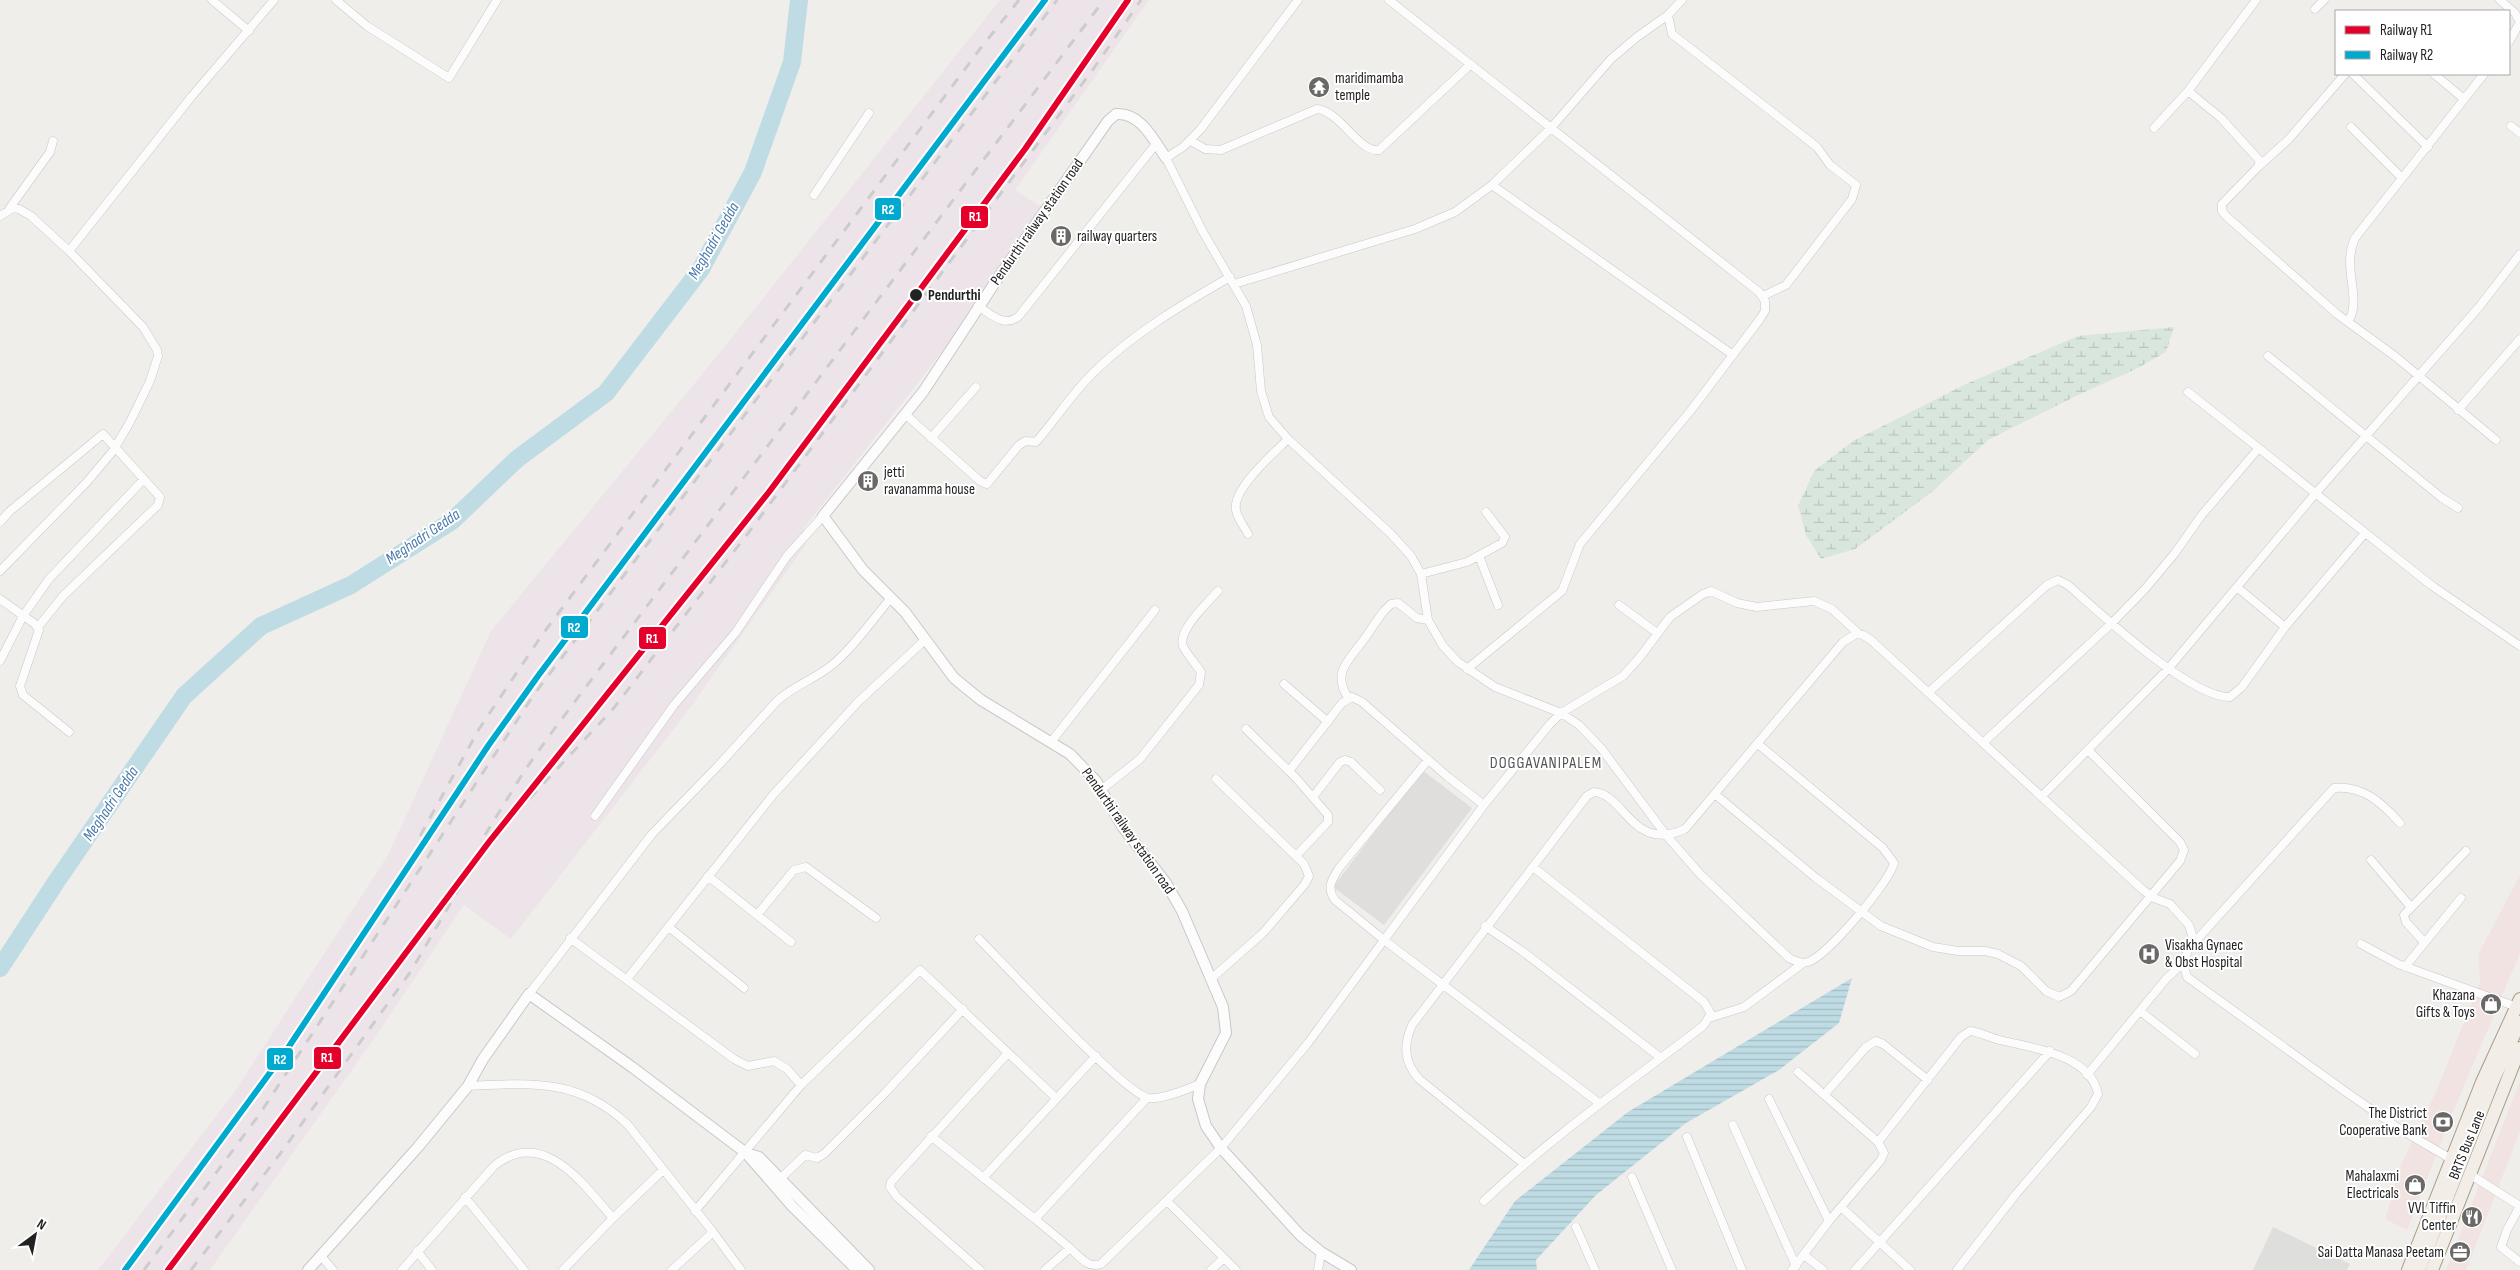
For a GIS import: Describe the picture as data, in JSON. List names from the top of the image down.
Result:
{
  "streets": {
    "main road": ["BRTS Bus Lane"],
    "street": ["Pendurthi railway station road"]
  },
  "districts": ["DOGGAVANIPALEM"],
  "water": ["Meghadri Gedda"],
  "places": {
    "temple": ["maridimamba temple"],
    "building": ["railway quarters", "jetti ravanamma house"],
    "other": ["Pendurthi"],
    "hospital": ["Visakha Gynaec & Obst Hospital"],
    "shop": ["Khazana Gifts & Toys", "Mahalaxmi Electricals"],
    "bank": ["The District Cooperative Bank"],
    "restaurant": ["VVL Tiffin Center"],
    "office": ["Sai Datta Manasa Peetam"]
  },
  "lines": ["rail line R1", "rail line R2"],
  "legend": ["Railway R1", "Railway R2"],
  "north": "top right"
}
